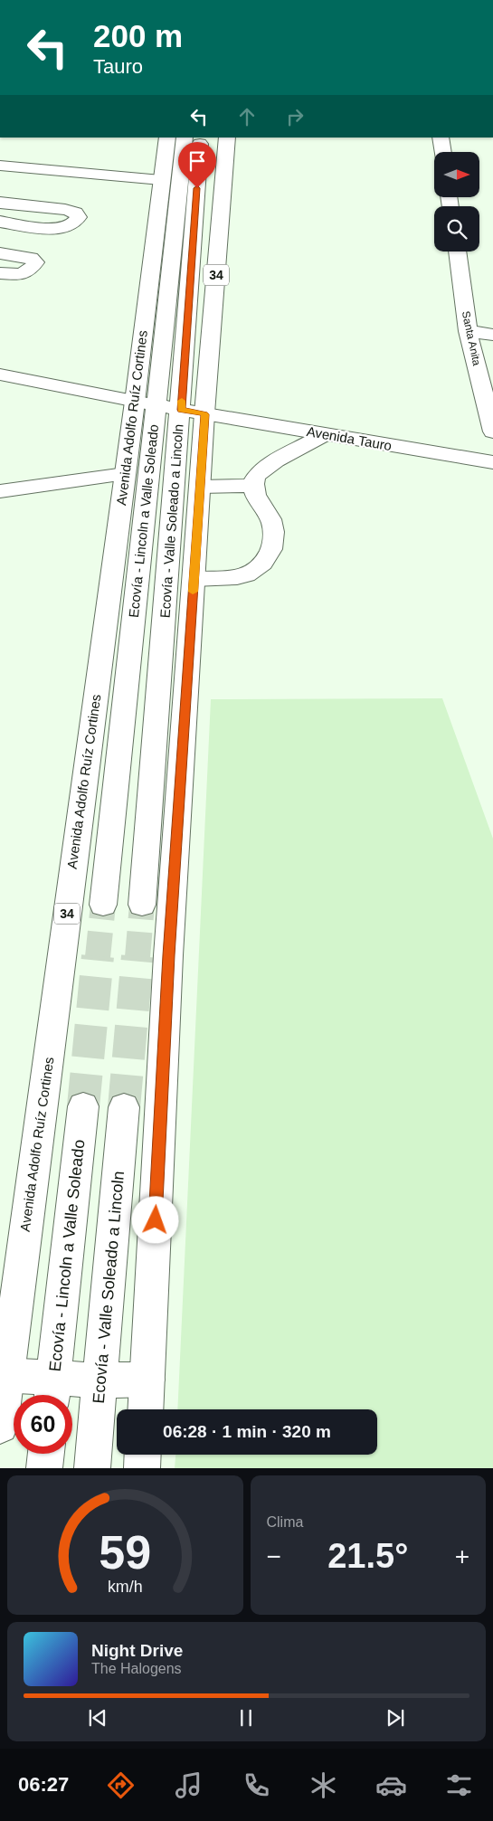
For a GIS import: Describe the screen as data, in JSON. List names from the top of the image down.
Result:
{
  "streets": {
    "main road": [
      "34",
      "Santa Anita",
      "Avenida Adolfo Ruíz Cortines",
      "Avenida Tauro",
      "Ecovía - Lincoln a Valle Soleado",
      "Ecovía - Valle Soleado a Lincoln"
    ]
  },
  "crossings": [
    ["34", "Avenida Tauro"],
    ["34", "Ecovía - Valle Soleado a Lincoln"],
    ["Avenida Adolfo Ruíz Cortines", "Avenida Tauro"],
    ["Avenida Adolfo Ruíz Cortines", "Ecovía - Lincoln a Valle Soleado"],
    ["Avenida Tauro", "Ecovía - Lincoln a Valle Soleado"],
    ["Avenida Tauro", "Ecovía - Valle Soleado a Lincoln"]
  ],
  "north": "right",
  "page": {
    "turn": ["200 m", "Tauro"],
    "limit": "60",
    "trip": "06:28 · 1 min · 320 m",
    "tile": "Clima",
    "heat": ["−", "21.5°", "+"],
    "song": ["Night Drive", "The Halogens"],
    "tabs": "06:27",
    "gauge": ["59", "km/h"]
  }
}
